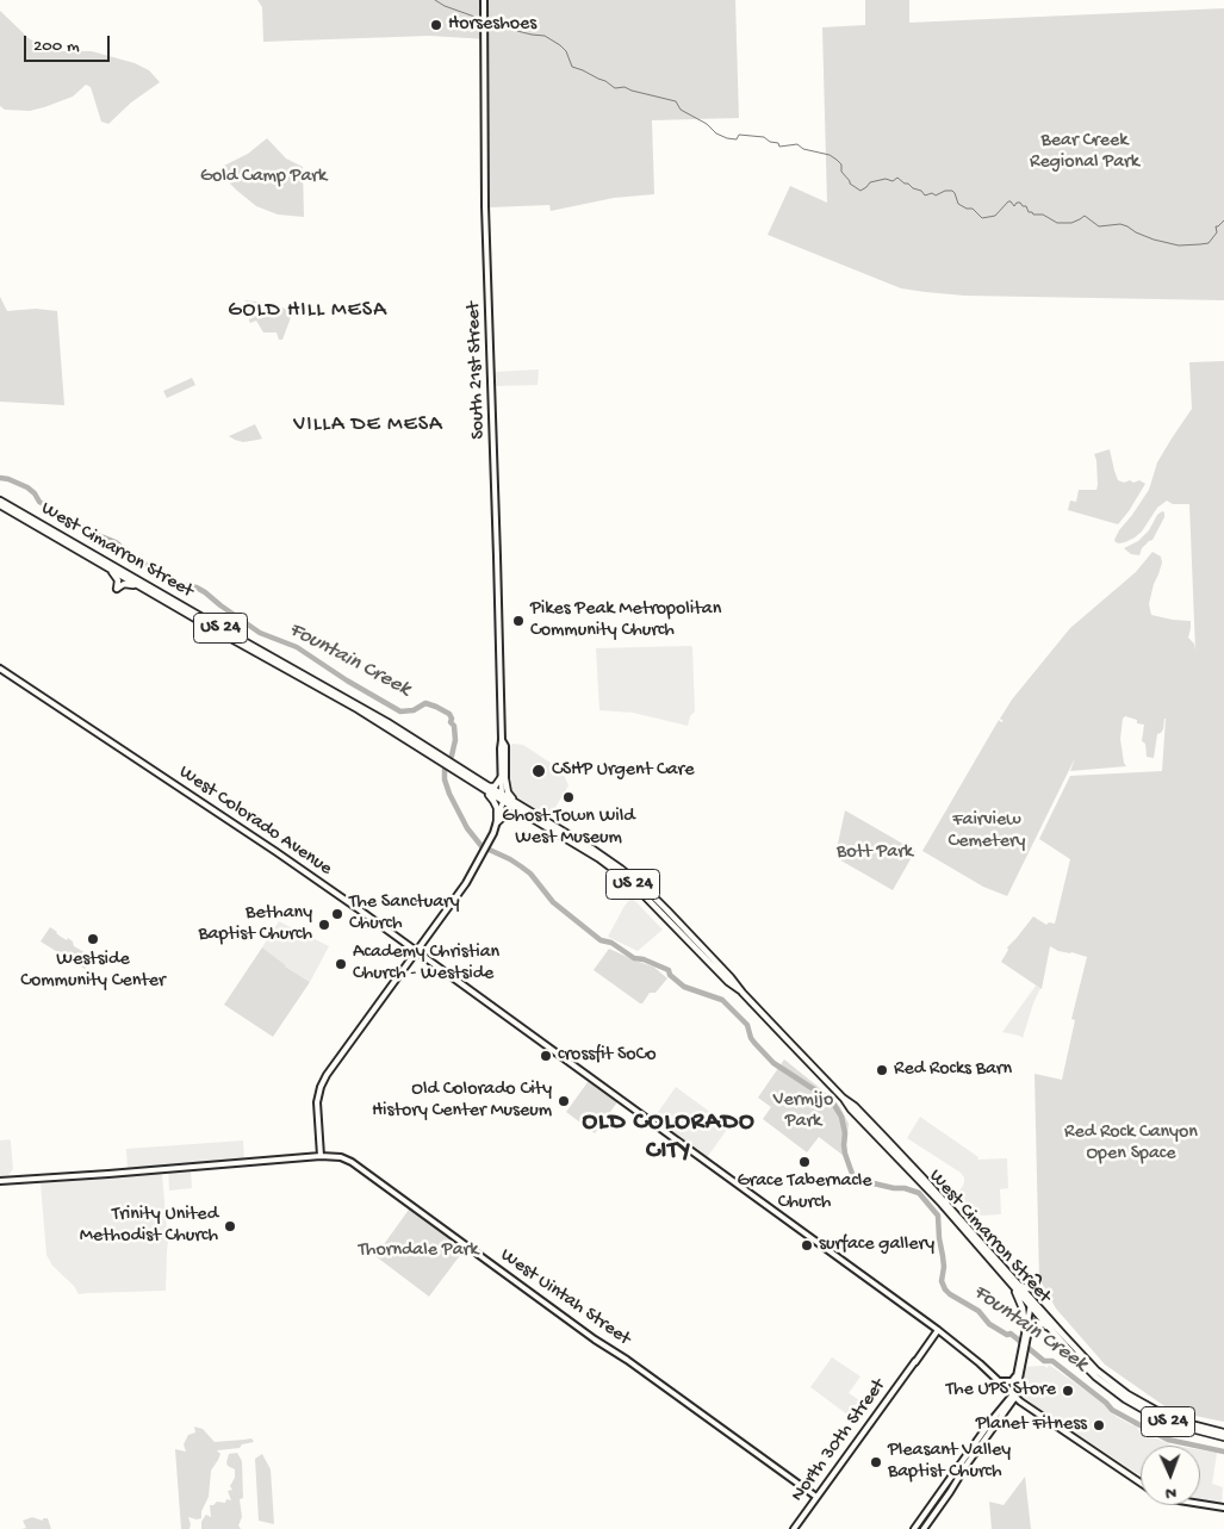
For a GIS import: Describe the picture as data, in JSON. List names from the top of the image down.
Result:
{
  "streets": {
    "highway": ["West Cimarron Street", "US 24"],
    "main road": [
      "South 21st Street",
      "West Colorado Avenue",
      "West Uintah Street",
      "North 30th Street"
    ]
  },
  "crossings": [
    ["South 21st Street", "West Cimarron Street"],
    ["South 21st Street", "West Colorado Avenue"],
    ["South 21st Street", "West Uintah Street"],
    ["West Cimarron Street", "US 24"],
    ["West Colorado Avenue", "North 30th Street"],
    ["West Uintah Street", "North 30th Street"]
  ],
  "districts": ["GOLD HILL MESA", "VILLA DE MESA", "OLD COLORADO CITY"],
  "water": ["Fountain Creek"],
  "parks": [
    "Bear Creek Regional Park",
    "Gold Camp Park",
    "Fairview Cemetery",
    "Bott Park",
    "Vermijo Park",
    "Red Rock Canyon Open Space",
    "Thorndale Park"
  ],
  "places": [
    "Horseshoes",
    "Pikes Peak Metropolitan Community Church",
    "CSHP Urgent Care",
    "Ghost Town Wild West Museum",
    "The Sanctuary Church",
    "Bethany Baptist Church",
    "Westside Community Center",
    "Academy Christian Church - Westside",
    "crossfit SoCo",
    "Red Rocks Barn",
    "Old Colorado City History Center Museum",
    "Grace Tabernacle Church",
    "Trinity United Methodist Church",
    "surface gallery",
    "The UPS Store",
    "Planet Fitness",
    "Pleasant Valley Baptist Church"
  ],
  "scale_bar": "200 m",
  "north": "bottom"
}
